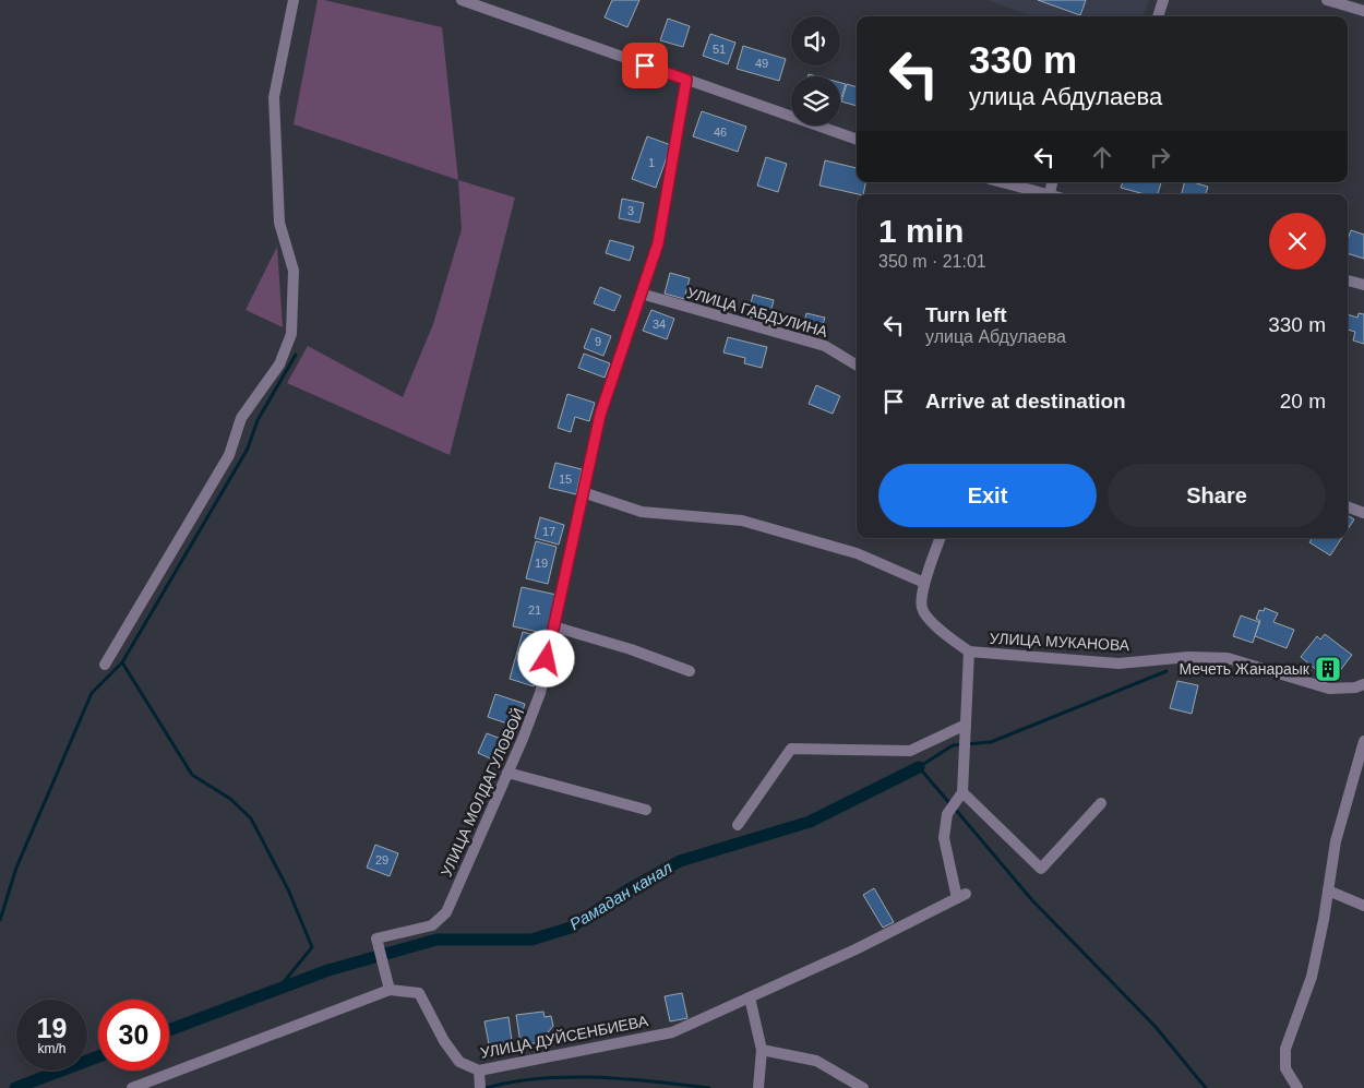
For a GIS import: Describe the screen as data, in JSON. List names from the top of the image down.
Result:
{
  "streets": {
    "street": [
      "УЛИЦА ГАБДУЛИНА",
      "УЛИЦА МУКАНОВА",
      "УЛИЦА МОЛДАГУЛОВОЙ",
      "УЛИЦА ДУЙСЕНБИЕВА"
    ]
  },
  "crossings": [
    ["УЛИЦА ГАБДУЛИНА", "УЛИЦА МОЛДАГУЛОВОЙ"],
    ["УЛИЦА МУКАНОВА", "УЛИЦА ДУЙСЕНБИЕВА"],
    ["УЛИЦА МОЛДАГУЛОВОЙ", "УЛИЦА ДУЙСЕНБИЕВА"]
  ],
  "water": ["Рамадан канал"],
  "places": {
    "building": ["Мечеть Жанараык"]
  },
  "house_numbers": [
    "51",
    "49",
    "46",
    "1",
    "3",
    "34",
    "9",
    "15",
    "17",
    "19",
    "21",
    "29"
  ],
  "page": {
    "turn": ["330 m", "улица Абдулаева"],
    "heading": ["1 min", "350 m · 21:01"],
    "list": [
      {
        "name": "Turn left",
        "note": "улица Абдулаева",
        "value": "330 m"
      },
      {
        "name": "Arrive at destination",
        "value": "20 m"
      }
    ],
    "buttons": ["Exit", "Share"],
    "speed": "19 km/h",
    "limit": "30"
  }
}
